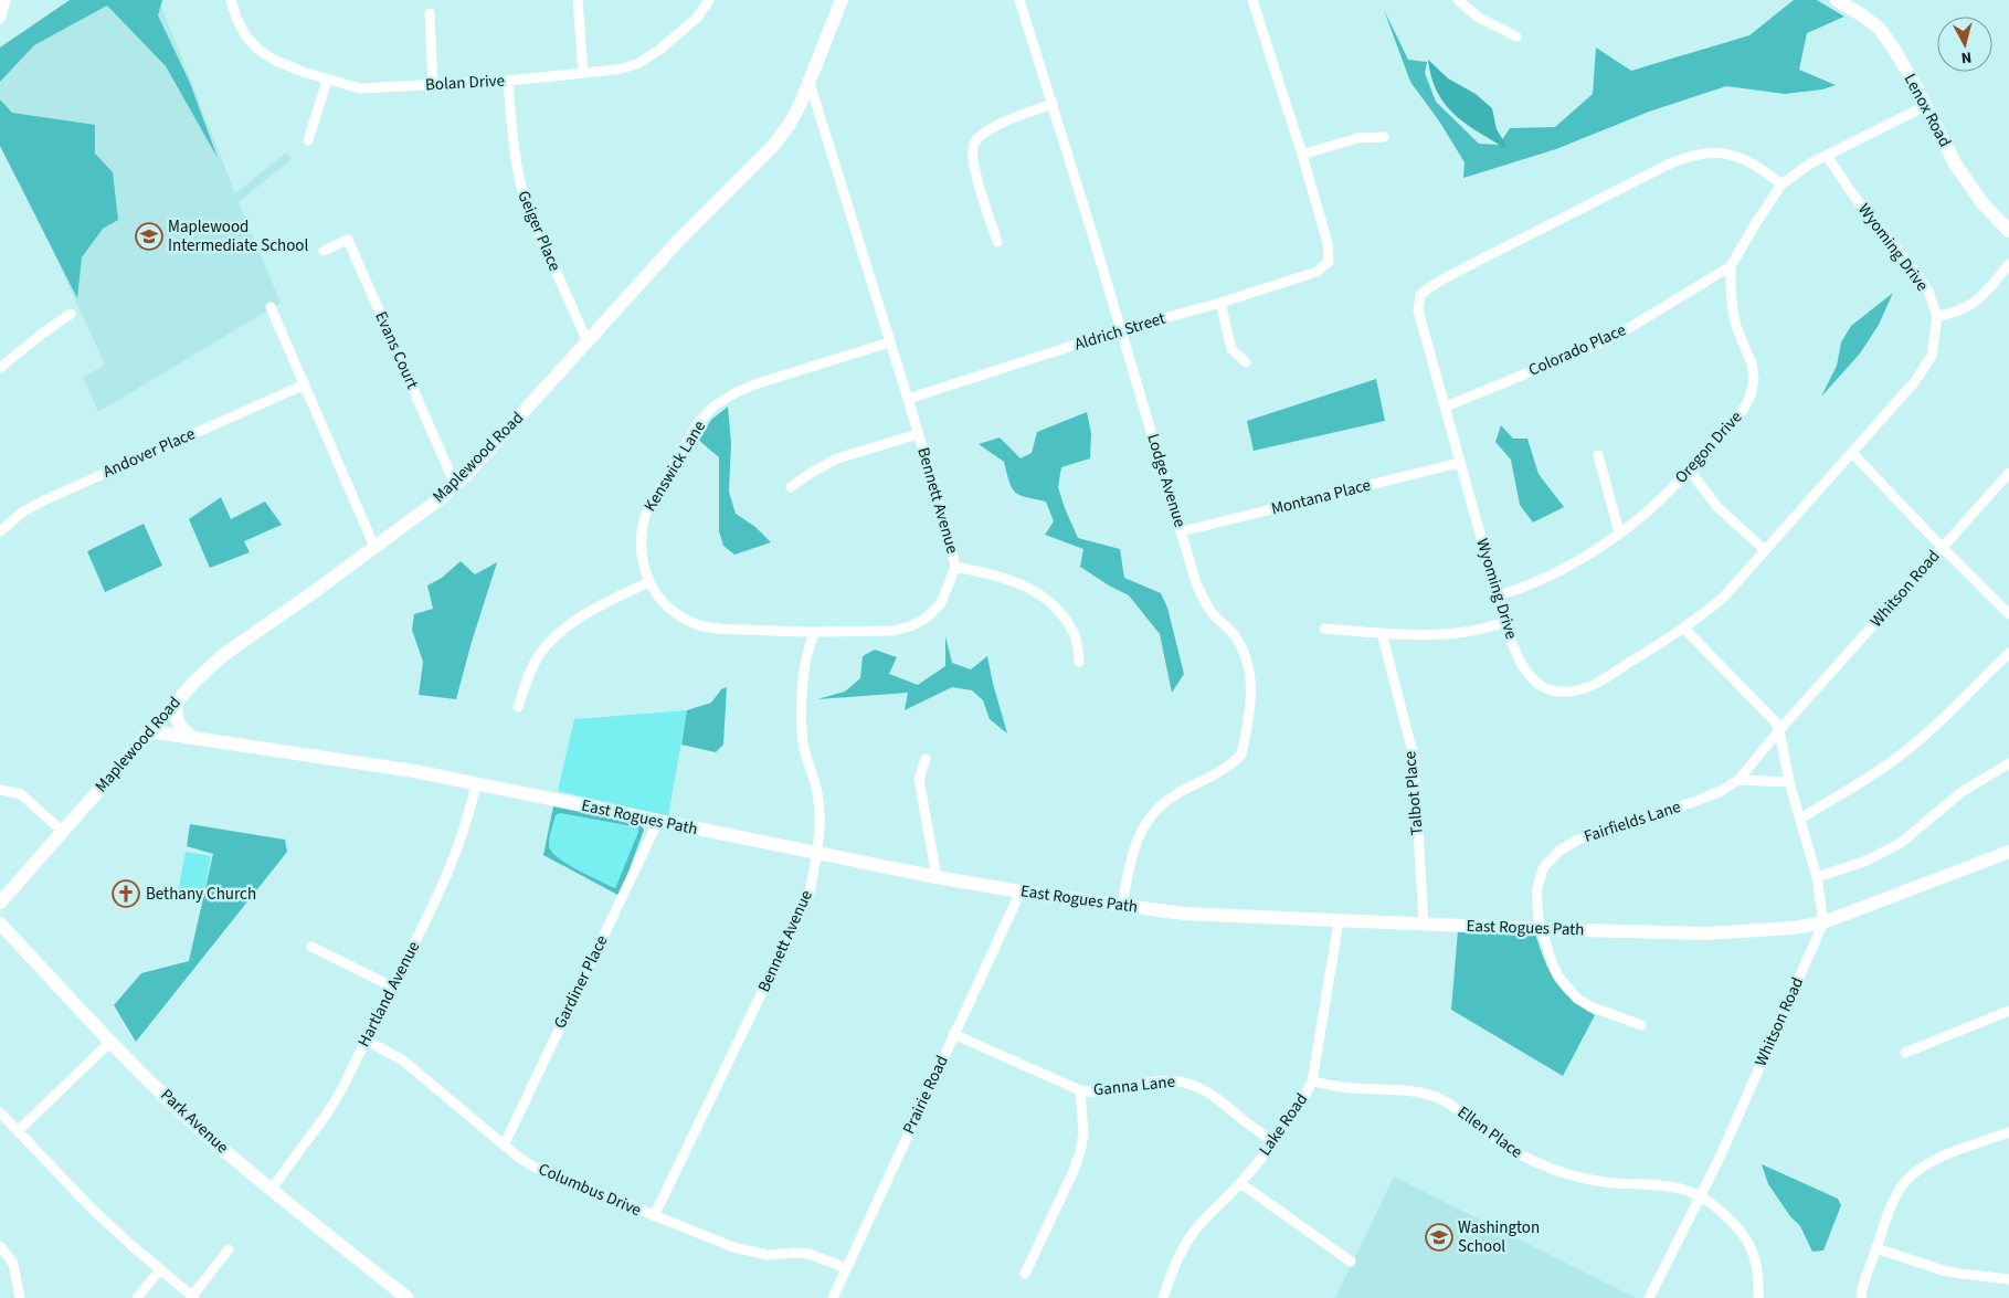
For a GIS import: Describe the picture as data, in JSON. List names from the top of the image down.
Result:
{
  "streets": {
    "street": [
      "Bolan Drive",
      "Lenox Road",
      "Geiger Place",
      "Wyoming Drive",
      "Aldrich Street",
      "Evans Court",
      "Colorado Place",
      "Oregon Drive",
      "Andover Place",
      "Maplewood Road",
      "Kenswick Lane",
      "Lodge Avenue",
      "Montana Place",
      "Bennett Avenue",
      "Whitson Road",
      "Talbot Place",
      "East Rogues Path",
      "Fairfields Lane",
      "Gardiner Place",
      "Hartland Avenue",
      "Ganna Lane",
      "Prairie Road",
      "Park Avenue",
      "Lake Road",
      "Ellen Place",
      "Columbus Drive"
    ]
  },
  "crossings": [
    ["Bolan Drive", "Geiger Place"],
    ["Lenox Road", "Oregon Drive"],
    ["Geiger Place", "Maplewood Road"],
    ["Wyoming Drive", "Colorado Place"],
    ["Wyoming Drive", "Oregon Drive"],
    ["Wyoming Drive", "Montana Place"],
    ["Aldrich Street", "Lodge Avenue"],
    ["Aldrich Street", "Bennett Avenue"],
    ["Evans Court", "Maplewood Road"],
    ["Colorado Place", "Oregon Drive"],
    ["Maplewood Road", "Bennett Avenue"],
    ["Maplewood Road", "East Rogues Path"],
    ["Kenswick Lane", "Bennett Avenue"],
    ["Lodge Avenue", "Montana Place"],
    ["Lodge Avenue", "East Rogues Path"],
    ["Bennett Avenue", "East Rogues Path"],
    ["Bennett Avenue", "Columbus Drive"],
    ["Whitson Road", "East Rogues Path"],
    ["Whitson Road", "Fairfields Lane"],
    ["Whitson Road", "Ellen Place"],
    ["Talbot Place", "East Rogues Path"],
    ["East Rogues Path", "Fairfields Lane"],
    ["East Rogues Path", "Gardiner Place"],
    ["East Rogues Path", "Hartland Avenue"],
    ["East Rogues Path", "Prairie Road"],
    ["East Rogues Path", "Lake Road"],
    ["Gardiner Place", "Columbus Drive"],
    ["Hartland Avenue", "Park Avenue"],
    ["Hartland Avenue", "Columbus Drive"],
    ["Ganna Lane", "Prairie Road"],
    ["Ganna Lane", "Lake Road"],
    ["Prairie Road", "Columbus Drive"],
    ["Lake Road", "Ellen Place"]
  ],
  "places": {
    "school or university": ["Maplewood Intermediate School", "Washington School"],
    "church": ["Bethany Church"]
  },
  "north": "bottom"
}
